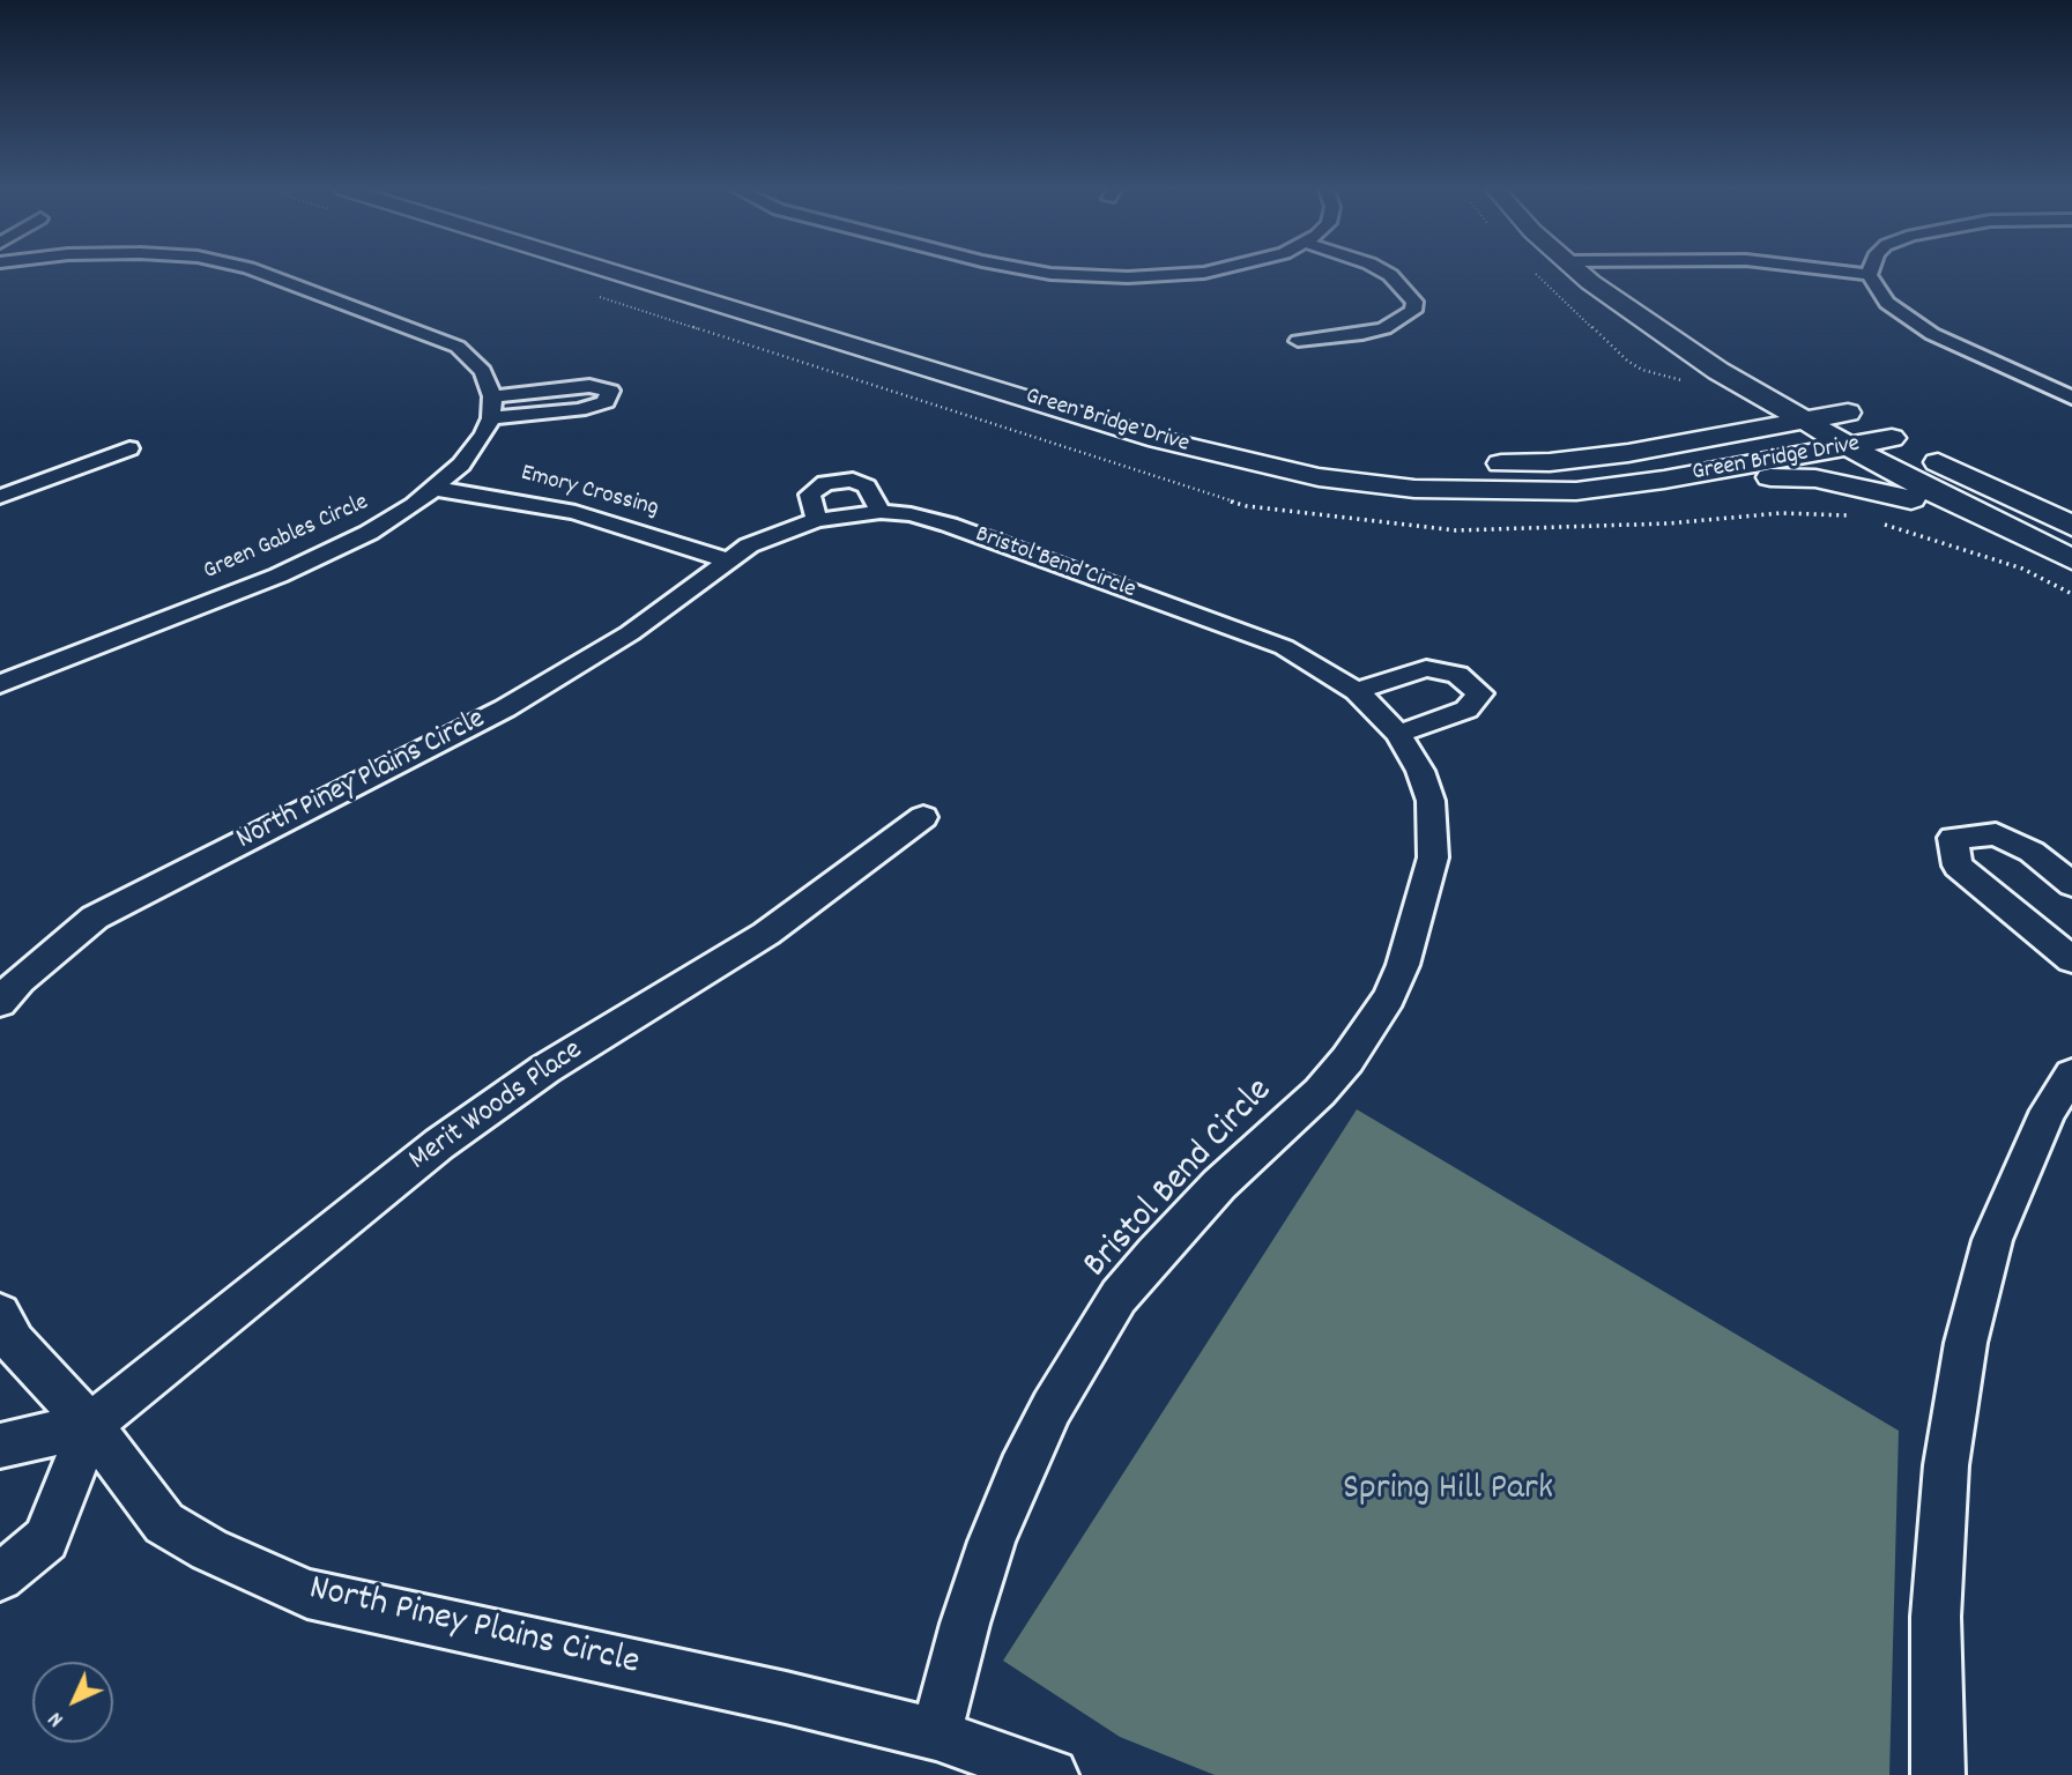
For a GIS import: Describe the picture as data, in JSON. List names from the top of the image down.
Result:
{
  "streets": {
    "main road": ["Green Bridge Drive"],
    "street": [
      "Emory Crossing",
      "Green Gables Circle",
      "Bristol Bend Circle",
      "North Piney Plains Circle",
      "Merit Woods Place"
    ]
  },
  "crossings": [
    ["Emory Crossing", "Green Gables Circle"],
    ["Emory Crossing", "Bristol Bend Circle"],
    ["Emory Crossing", "North Piney Plains Circle"],
    ["Bristol Bend Circle", "North Piney Plains Circle"],
    ["North Piney Plains Circle", "Merit Woods Place"]
  ],
  "parks": ["Spring Hill Park"],
  "north": "bottom left"
}
